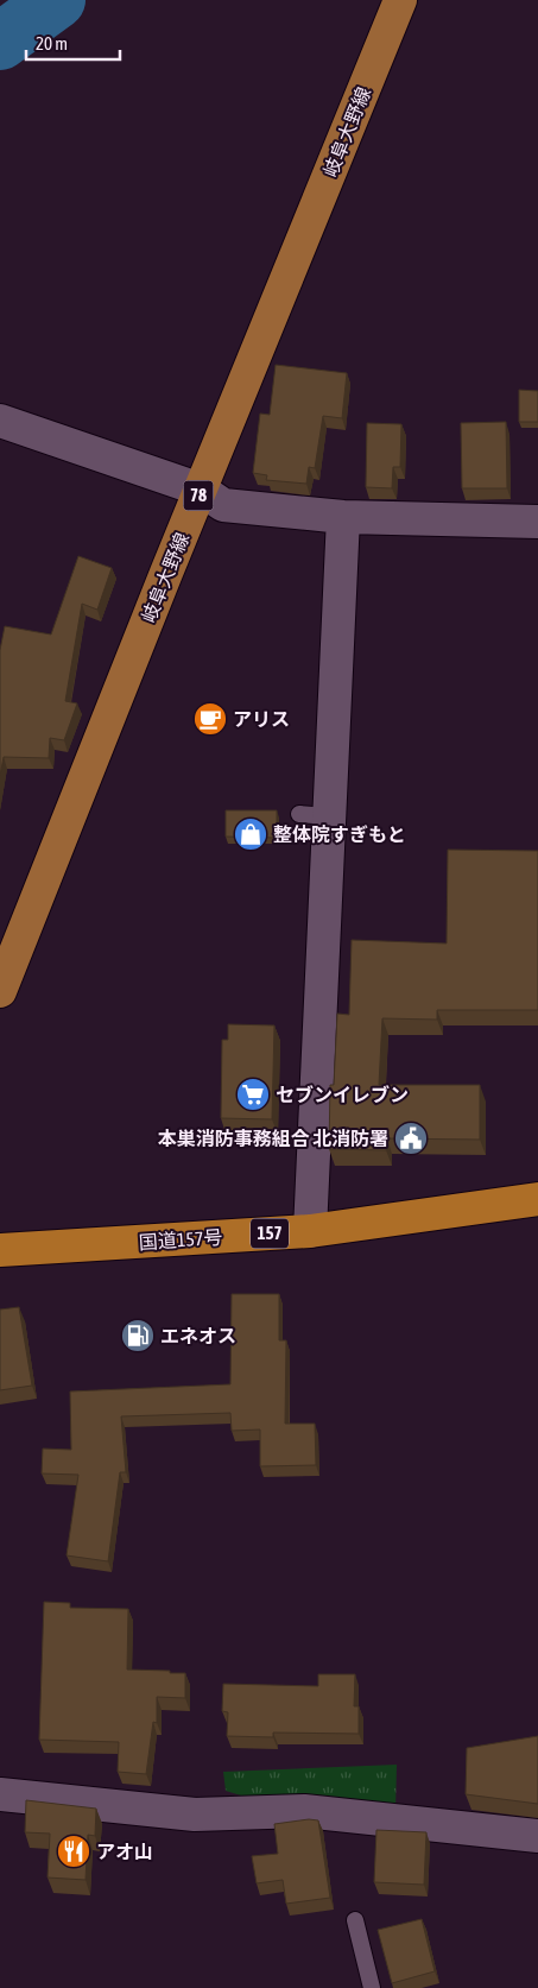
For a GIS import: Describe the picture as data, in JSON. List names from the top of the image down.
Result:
{
  "streets": {
    "highway": ["157", "国道157号"],
    "main road": ["岐阜大野線", "78"]
  },
  "places": {
    "cafe": ["アリス"],
    "shop": ["整体院すぎもと"],
    "supermarket": ["セブンイレブン"],
    "public building": ["本巣消防事務組合 北消防署"],
    "fuel station": ["エネオス"],
    "restaurant": ["アオ山"]
  },
  "scale_bar": "20 m"
}
